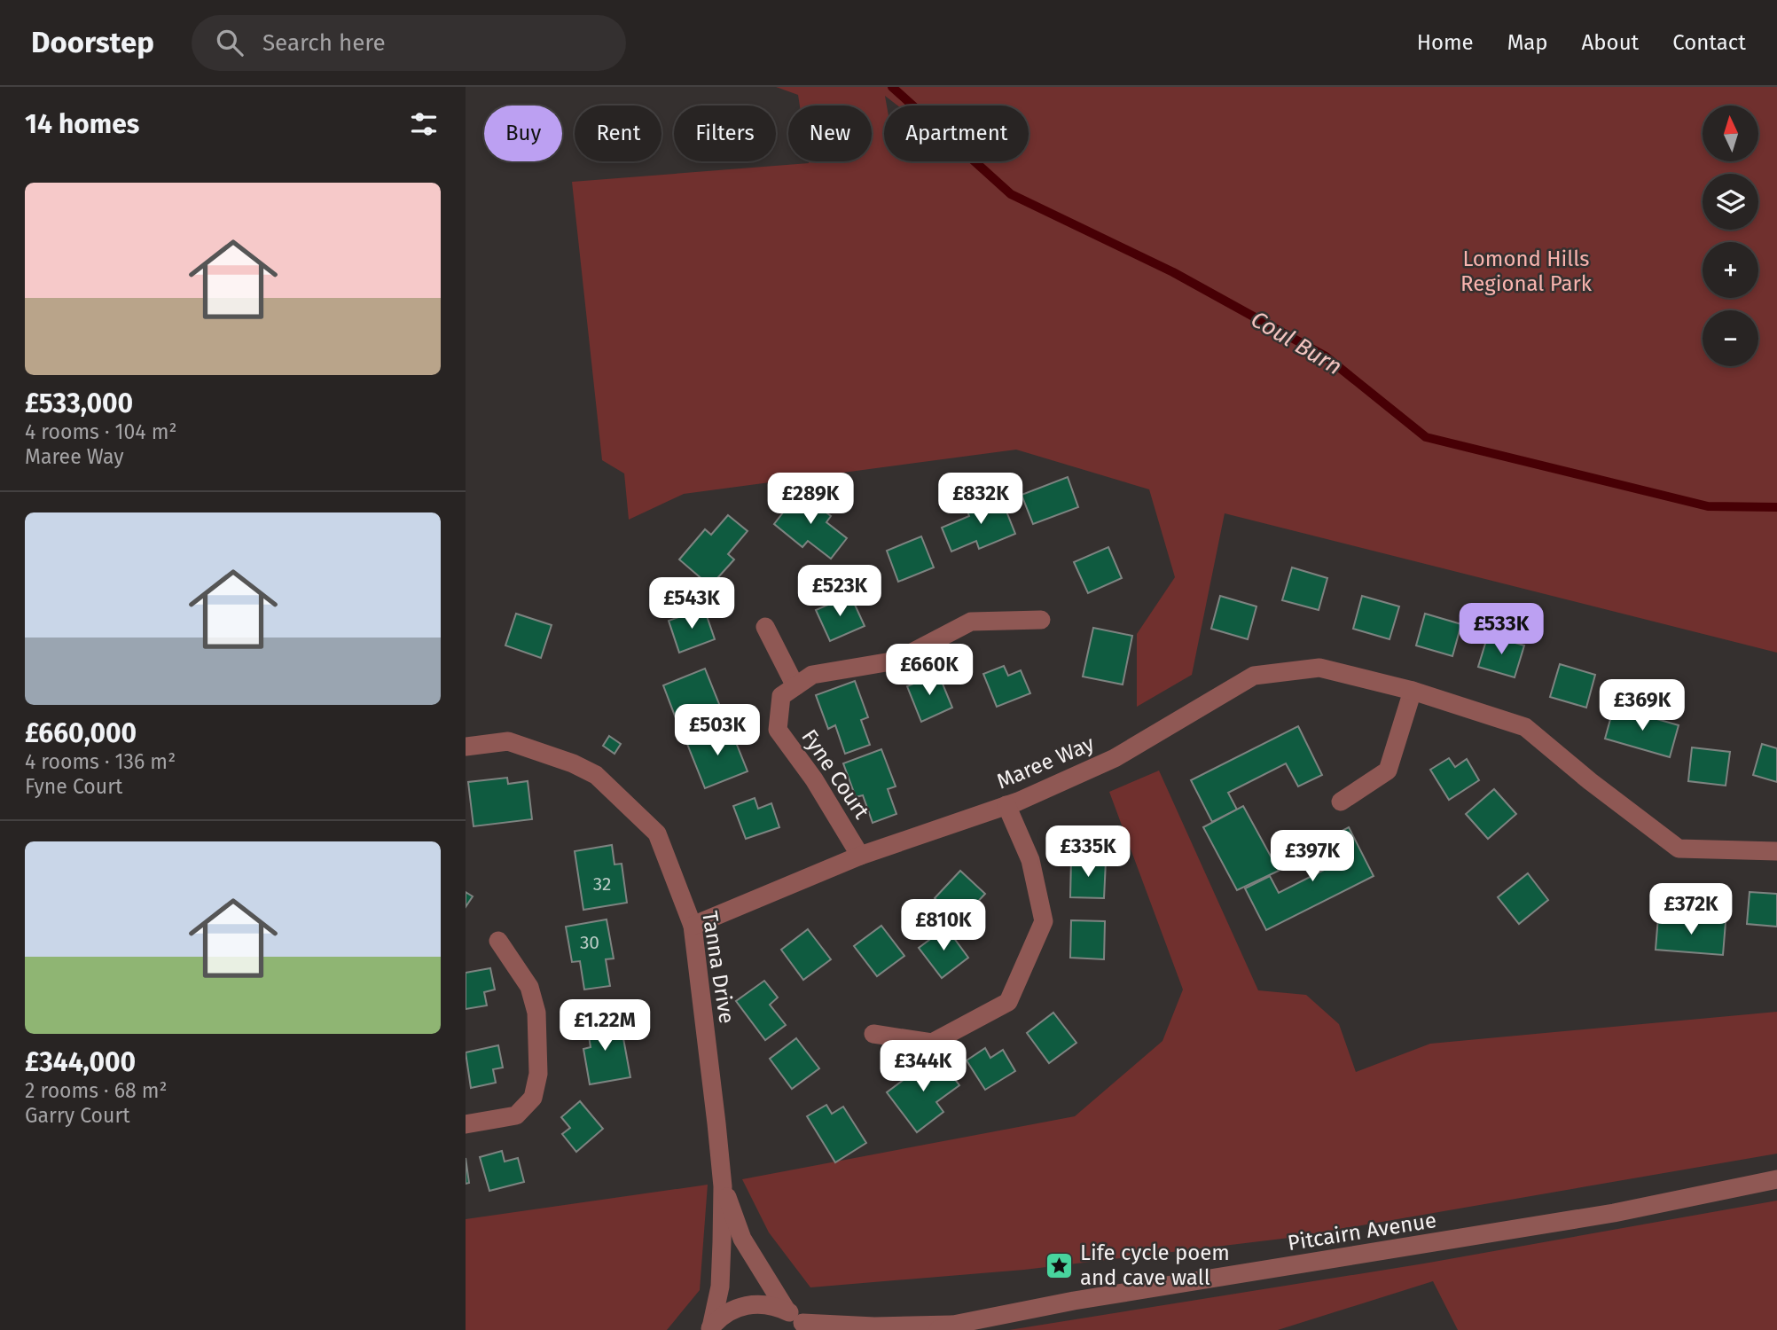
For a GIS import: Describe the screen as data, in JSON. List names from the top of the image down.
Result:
{
  "streets": {
    "street": [
      "Maree Way",
      "Fyne Court",
      "Tanna Drive",
      "Pitcairn Avenue"
    ]
  },
  "crossings": [
    ["Maree Way", "Fyne Court"],
    ["Maree Way", "Tanna Drive"],
    ["Tanna Drive", "Pitcairn Avenue"]
  ],
  "water": ["Coul Burn"],
  "parks": ["Lomond Hills Regional Park"],
  "places": {
    "place": ["Life cycle poem and cave wall"]
  },
  "house_numbers": ["32", "30"],
  "north": "top",
  "page": {
    "header": "Doorstep",
    "search": "Search here",
    "nav": [
      "Home",
      "Map",
      "About",
      "Contact"
    ],
    "heading": "14 homes",
    "map_buttons": ["+", "−"],
    "chip": [
      "Buy",
      "Rent",
      "Filters",
      "New",
      "Apartment"
    ],
    "list": [
      {
        "name": "£533,000",
        "note": "4 rooms · 104 m² · Maree Way"
      },
      {
        "name": "£660,000",
        "note": "4 rooms · 136 m² · Fyne Court"
      },
      {
        "name": "£344,000",
        "note": "2 rooms · 68 m² · Garry Court"
      }
    ],
    "price": [
      "£289K",
      "£832K",
      "£523K",
      "£543K",
      "£533K",
      "£660K",
      "£369K",
      "£503K",
      "£335K",
      "£397K",
      "£372K",
      "£810K",
      "£1.22M",
      "£344K"
    ]
  }
}
